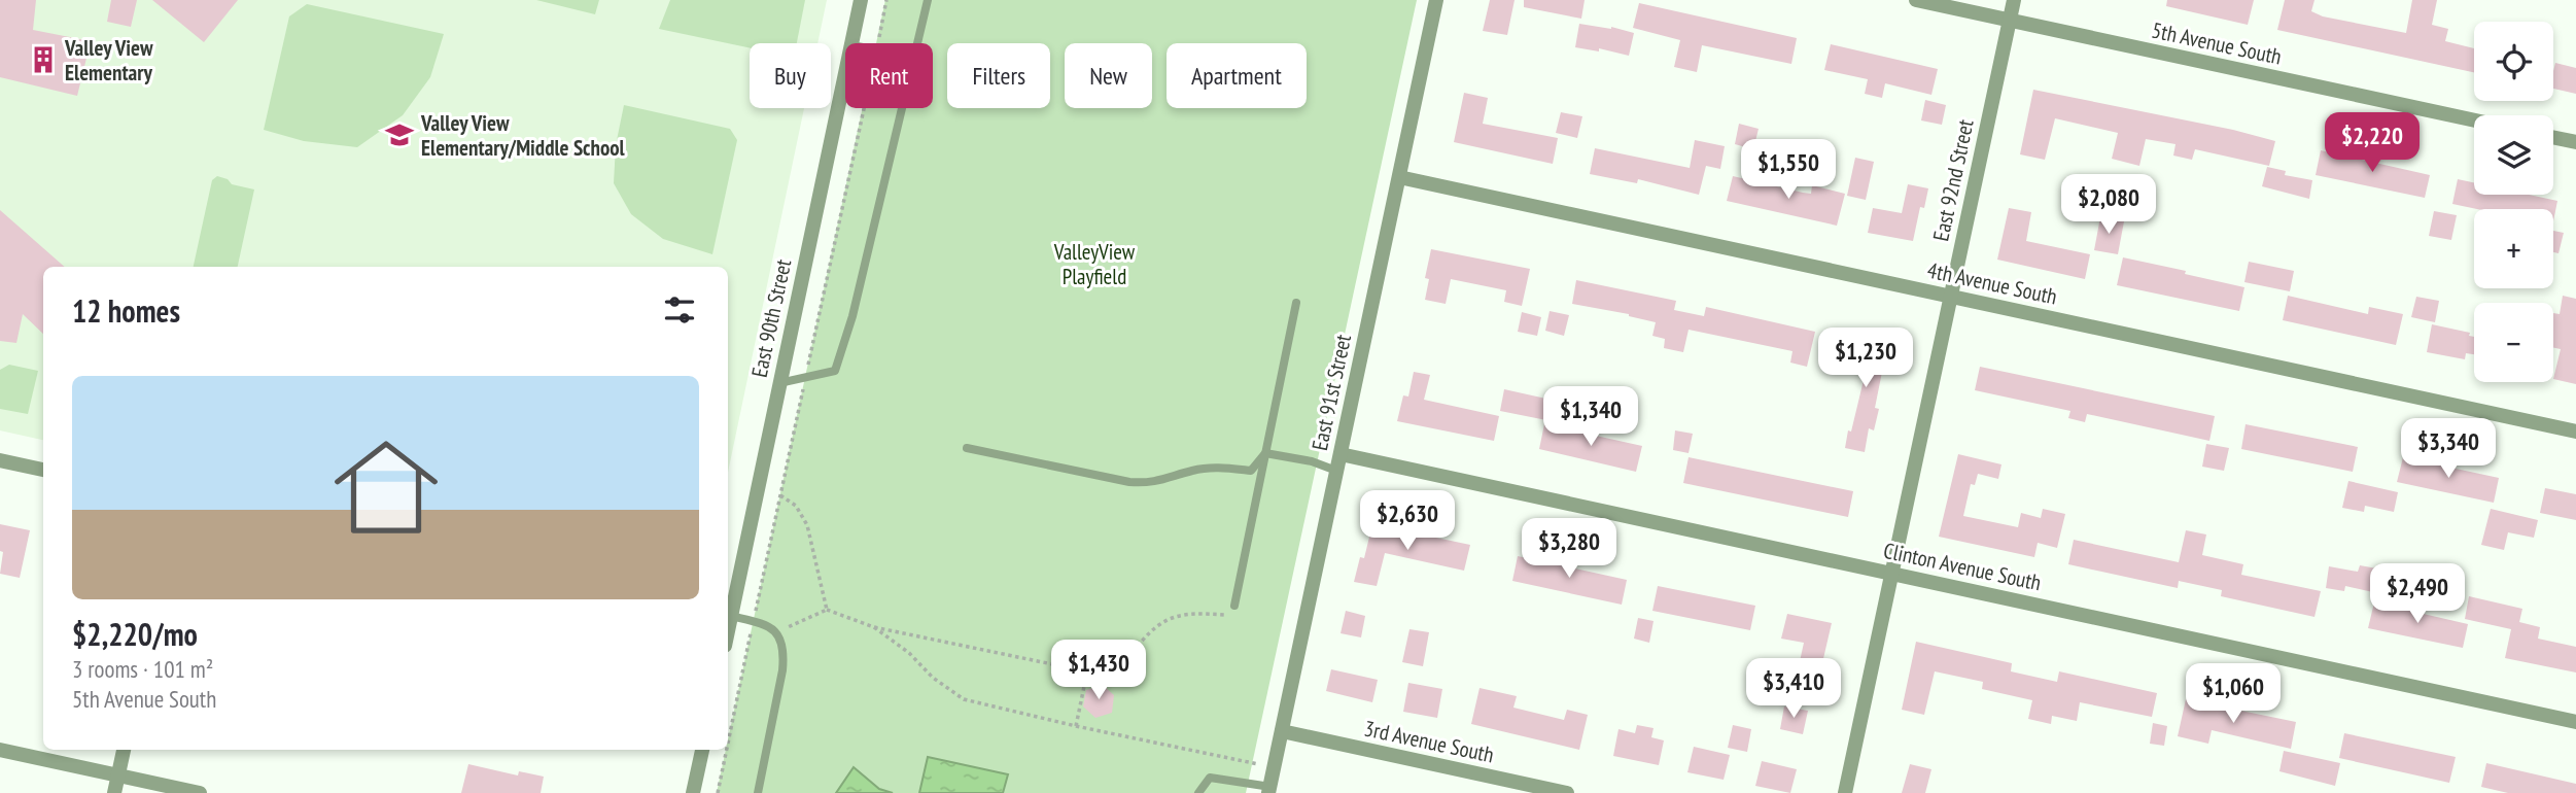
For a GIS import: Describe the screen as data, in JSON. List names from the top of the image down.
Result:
{
  "streets": {
    "street": [
      "5th Avenue South",
      "East 92nd Street",
      "4th Avenue South",
      "East 90th Street",
      "East 91st Street",
      "Clinton Avenue South",
      "3rd Avenue South"
    ]
  },
  "crossings": [
    ["5th Avenue South", "East 92nd Street"],
    ["East 92nd Street", "4th Avenue South"],
    ["East 92nd Street", "Clinton Avenue South"],
    ["4th Avenue South", "East 91st Street"],
    ["East 91st Street", "Clinton Avenue South"],
    ["East 91st Street", "3rd Avenue South"]
  ],
  "parks": ["ValleyView Playfield"],
  "places": {
    "building": ["Valley View Elementary"],
    "school or university": ["Valley View Elementary/Middle School"]
  },
  "page": {
    "map_buttons": ["+", "−"],
    "chip": [
      "Buy",
      "Rent",
      "Filters",
      "New",
      "Apartment"
    ],
    "price": [
      "$2,220",
      "$1,550",
      "$2,080",
      "$1,230",
      "$1,340",
      "$3,340",
      "$2,630",
      "$3,280",
      "$2,490",
      "$1,430",
      "$3,410",
      "$1,060"
    ],
    "heading": "12 homes",
    "list": [
      {
        "name": "$2,220/mo",
        "note": "3 rooms · 101 m² · 5th Avenue South"
      }
    ]
  }
}
